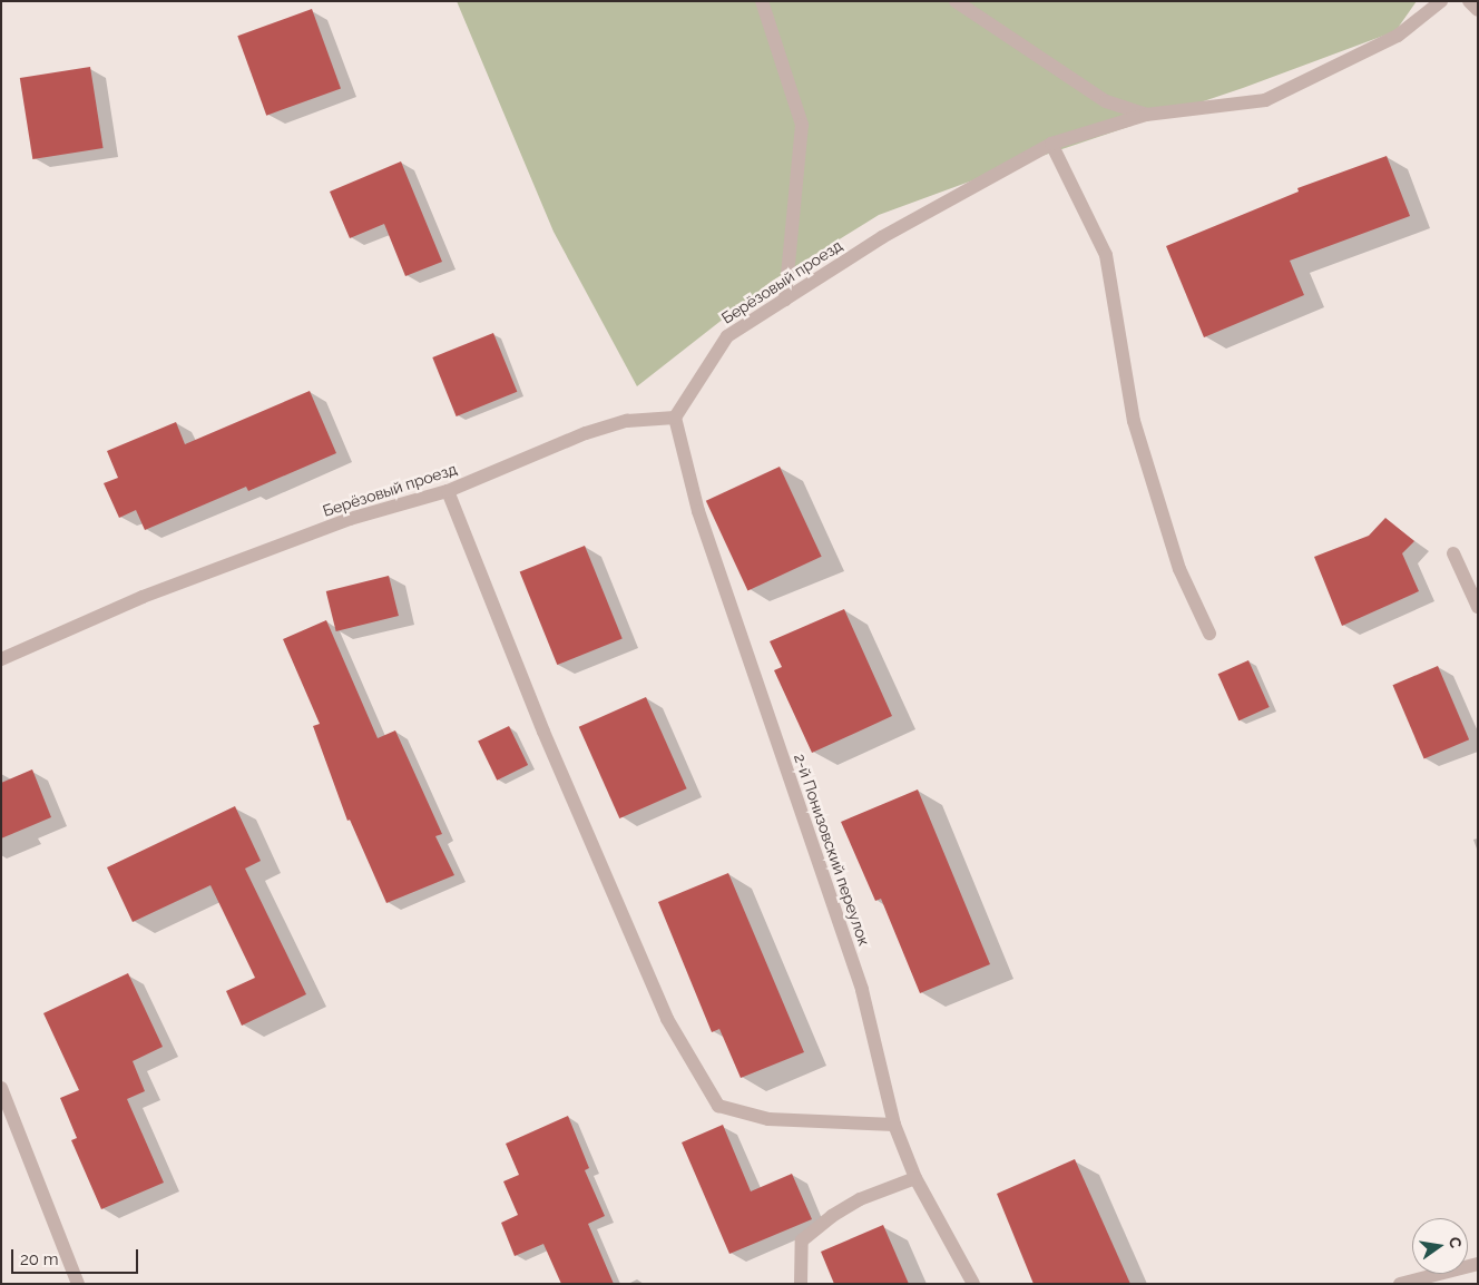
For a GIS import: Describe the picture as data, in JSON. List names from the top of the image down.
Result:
{
  "streets": {
    "street": ["Берёзовый проезд", "2-й Понизовский переулок"]
  },
  "crossings": [
    ["Берёзовый проезд", "2-й Понизовский переулок"]
  ],
  "scale_bar": "20 m",
  "north": "right"
}
